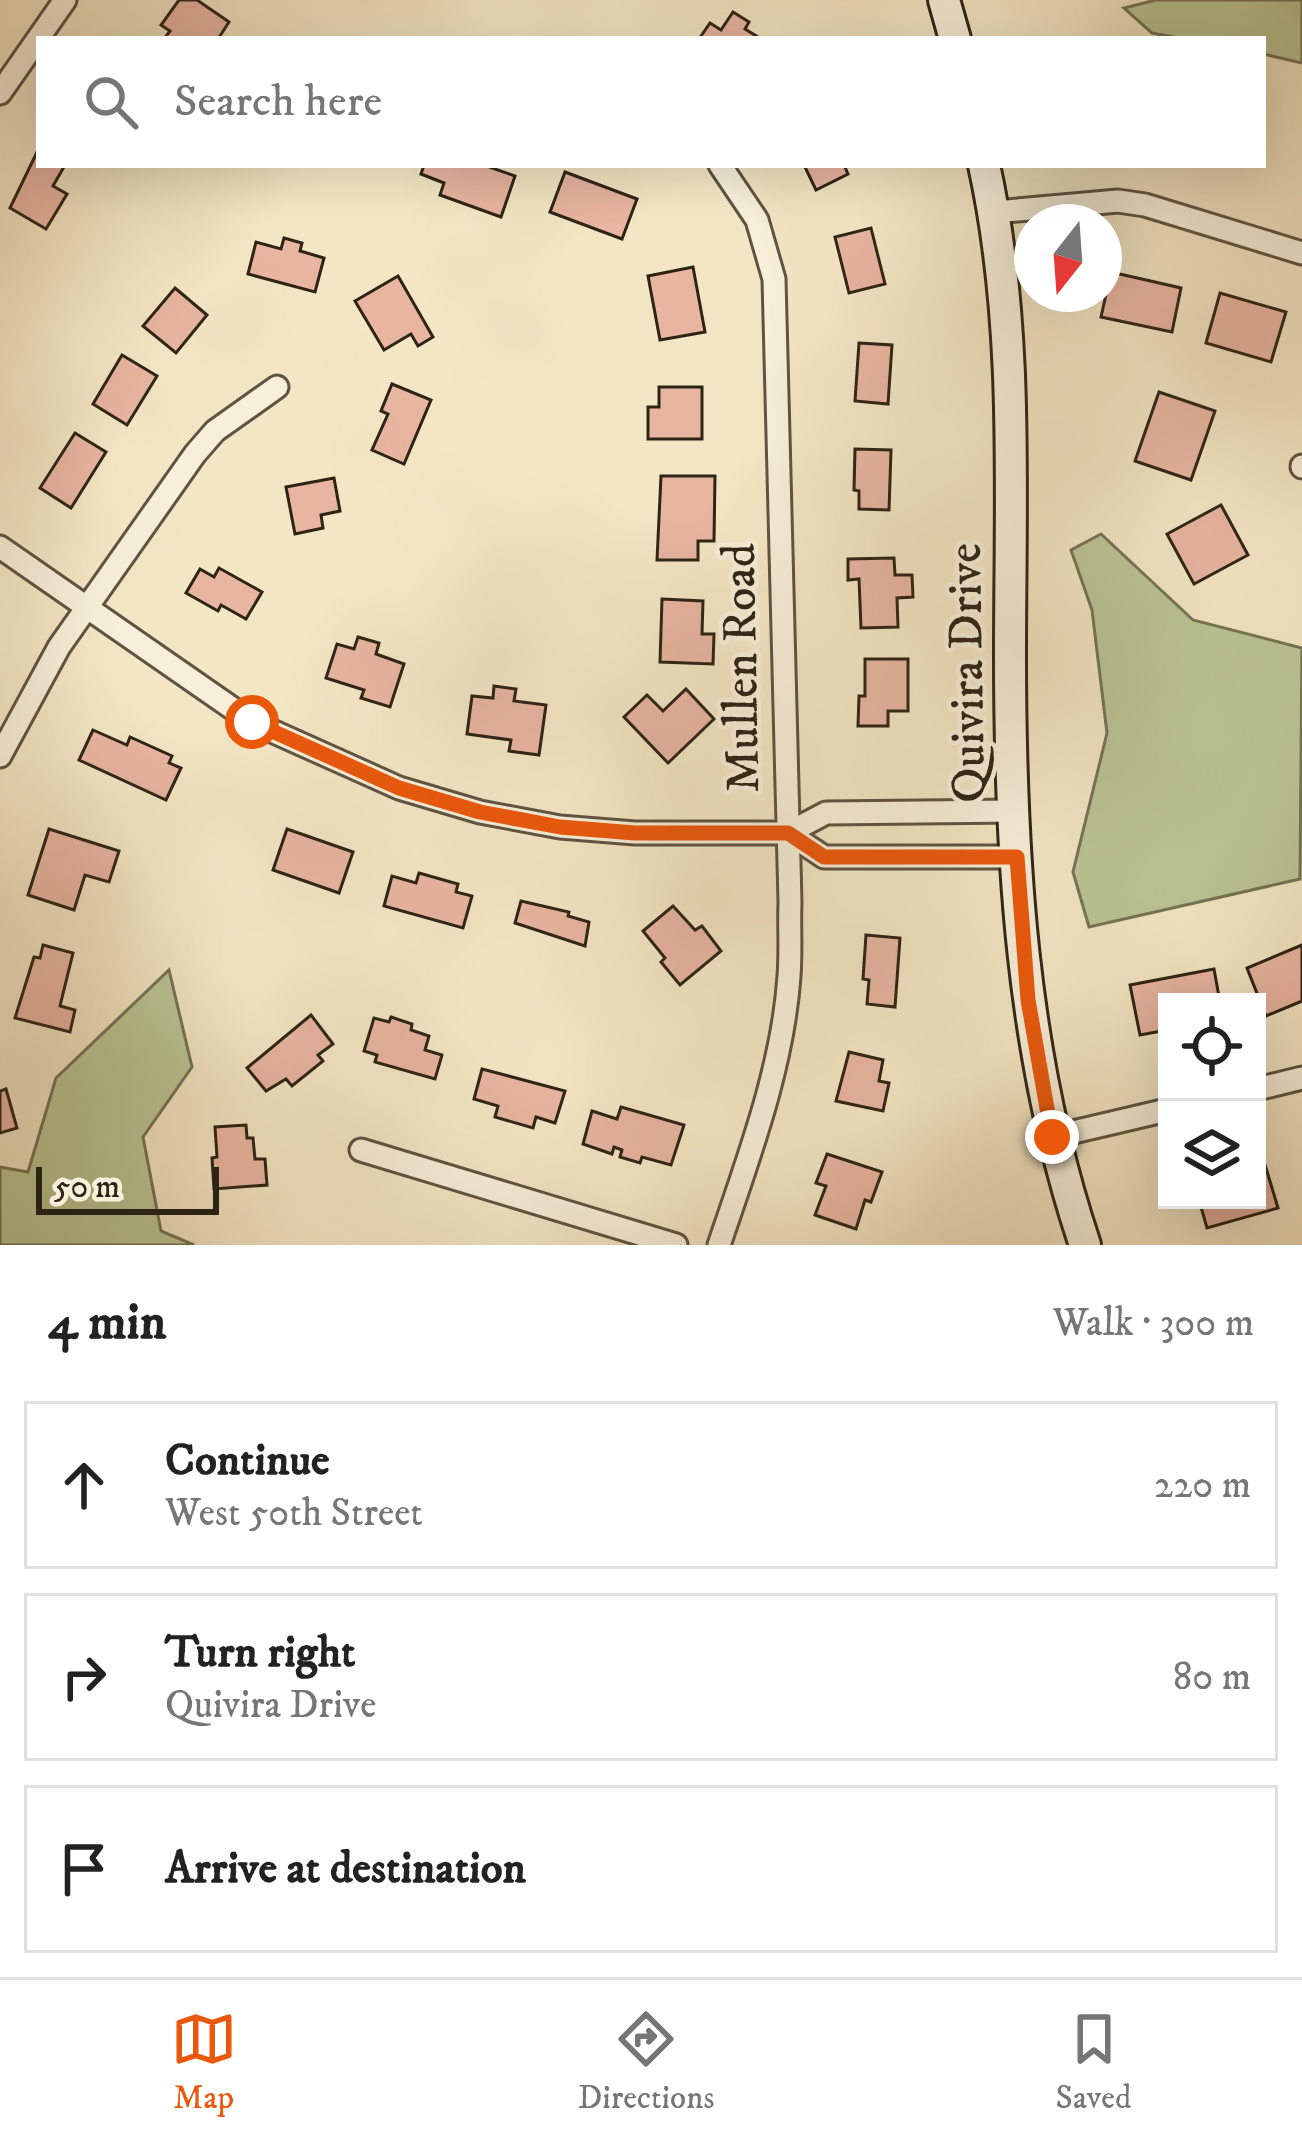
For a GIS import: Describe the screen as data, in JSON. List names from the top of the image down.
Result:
{
  "streets": {
    "main road": ["Quivira Drive"],
    "street": ["Mullen Road"]
  },
  "scale_bar": "50 m",
  "north": "bottom",
  "page": {
    "search": "Search here",
    "scale": "50 m",
    "heading": ["4 min", "Walk · 300 m"],
    "list": [
      ["Continue", "West 50th Street", "220 m"],
      ["Turn right", "Quivira Drive", "80 m"],
      "Arrive at destination"
    ],
    "nav": ["Map", "Directions", "Saved"]
  }
}
